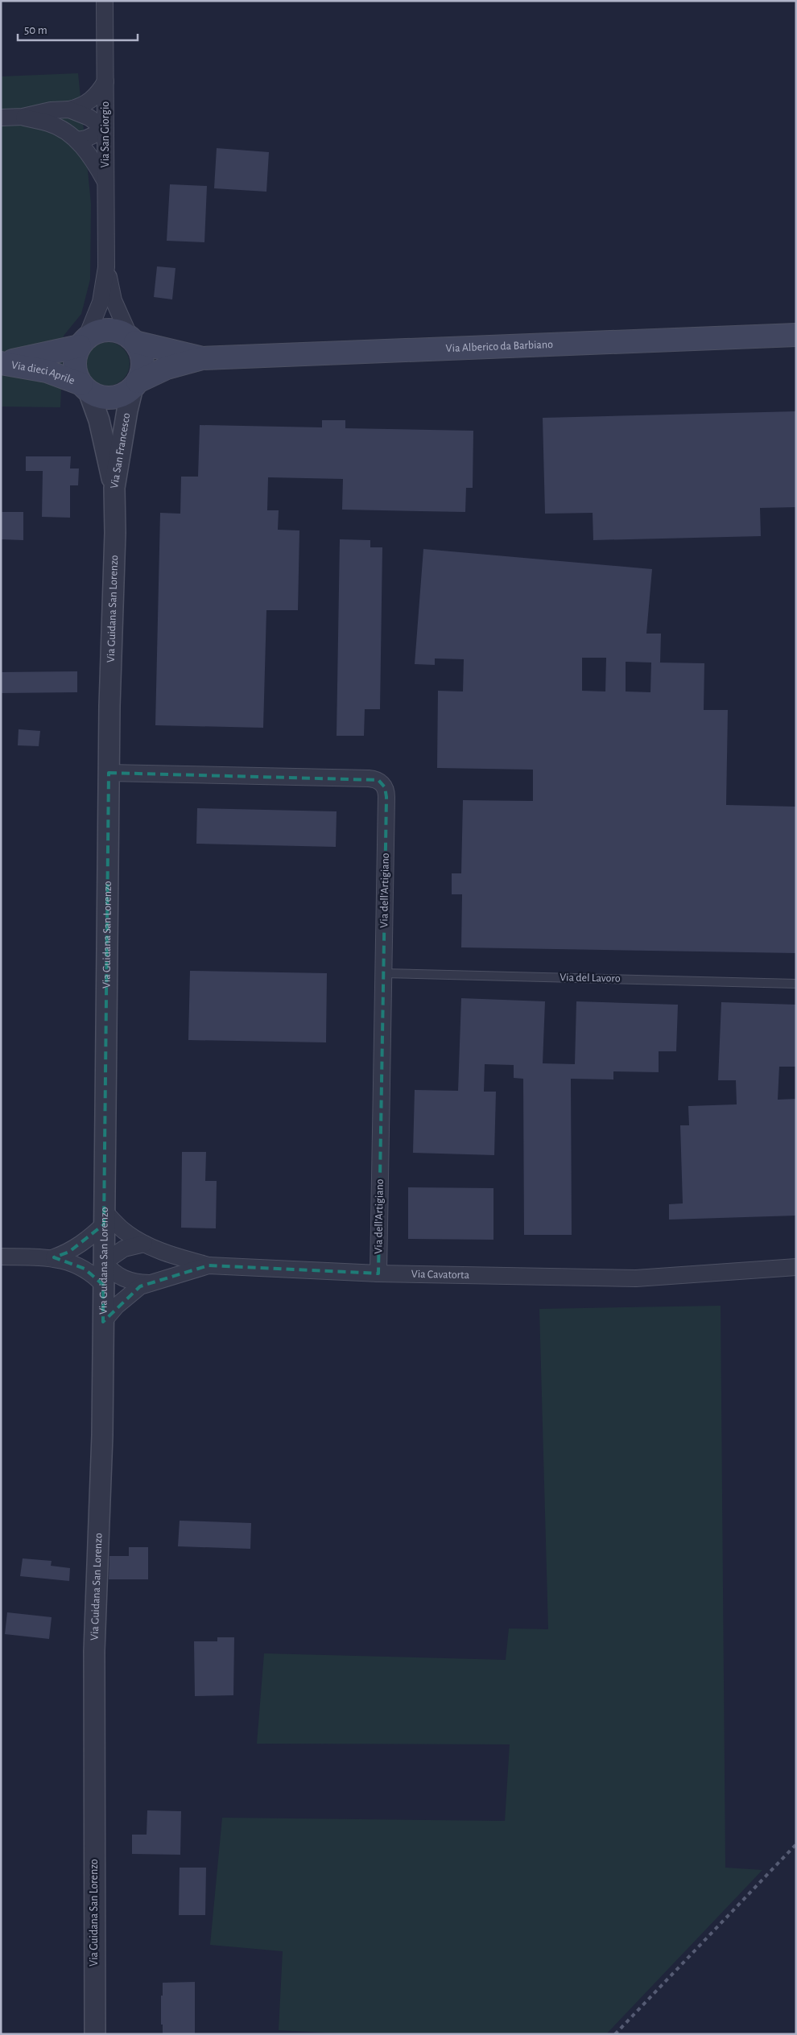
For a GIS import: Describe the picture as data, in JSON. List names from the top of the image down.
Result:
{
  "streets": {
    "main road": ["Via Alberico da Barbiano", "Via dieci Aprile"],
    "street": [
      "Via San Giorgio",
      "Via San Francesco",
      "Via Guidana San Lorenzo",
      "Via dell'Artigiano",
      "Via Cavatorta"
    ],
    "lane": ["Via del Lavoro"]
  },
  "crossings": [
    ["Via San Giorgio", "Via Alberico da Barbiano"],
    ["Via San Giorgio", "Via dieci Aprile"],
    ["Via San Giorgio", "Via San Francesco"],
    ["Via Alberico da Barbiano", "Via dieci Aprile"],
    ["Via Alberico da Barbiano", "Via San Francesco"],
    ["Via dieci Aprile", "Via San Francesco"],
    ["Via San Francesco", "Via Guidana San Lorenzo"],
    ["Via Guidana San Lorenzo", "Via dell'Artigiano"],
    ["Via Guidana San Lorenzo", "Via Cavatorta"],
    ["Via dell'Artigiano", "Via del Lavoro"],
    ["Via dell'Artigiano", "Via Cavatorta"]
  ],
  "scale_bar": "50 m"
}
